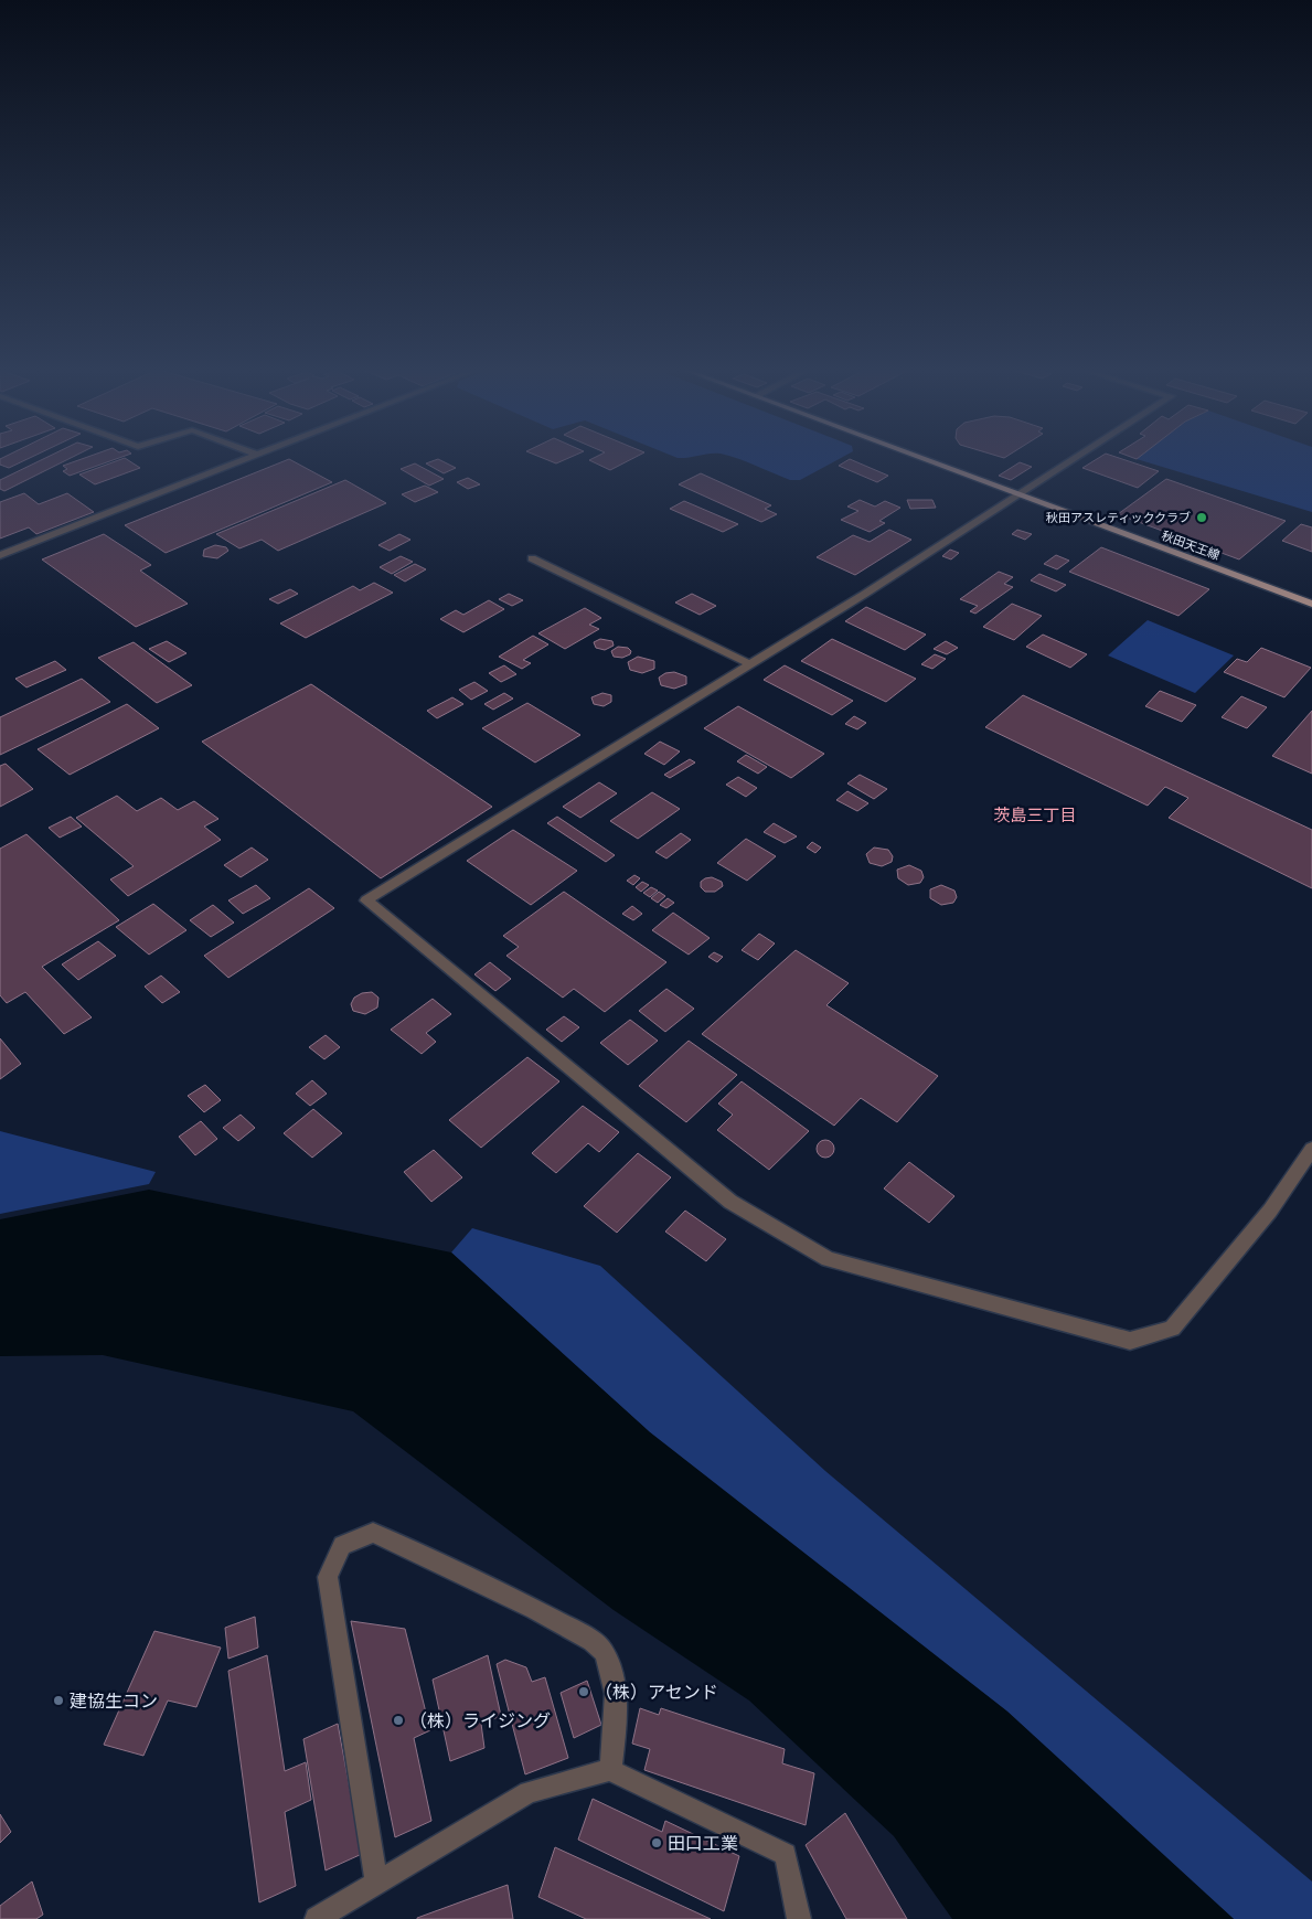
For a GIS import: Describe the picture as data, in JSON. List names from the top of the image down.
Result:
{
  "streets": {
    "main road": ["秋田天王線"]
  },
  "districts": ["茨島三丁目"],
  "places": [
    "秋田アスレティッククラブ",
    "（株）アセンド",
    "建協生コン",
    "（株）ライジング",
    "田口工業"
  ]
}
